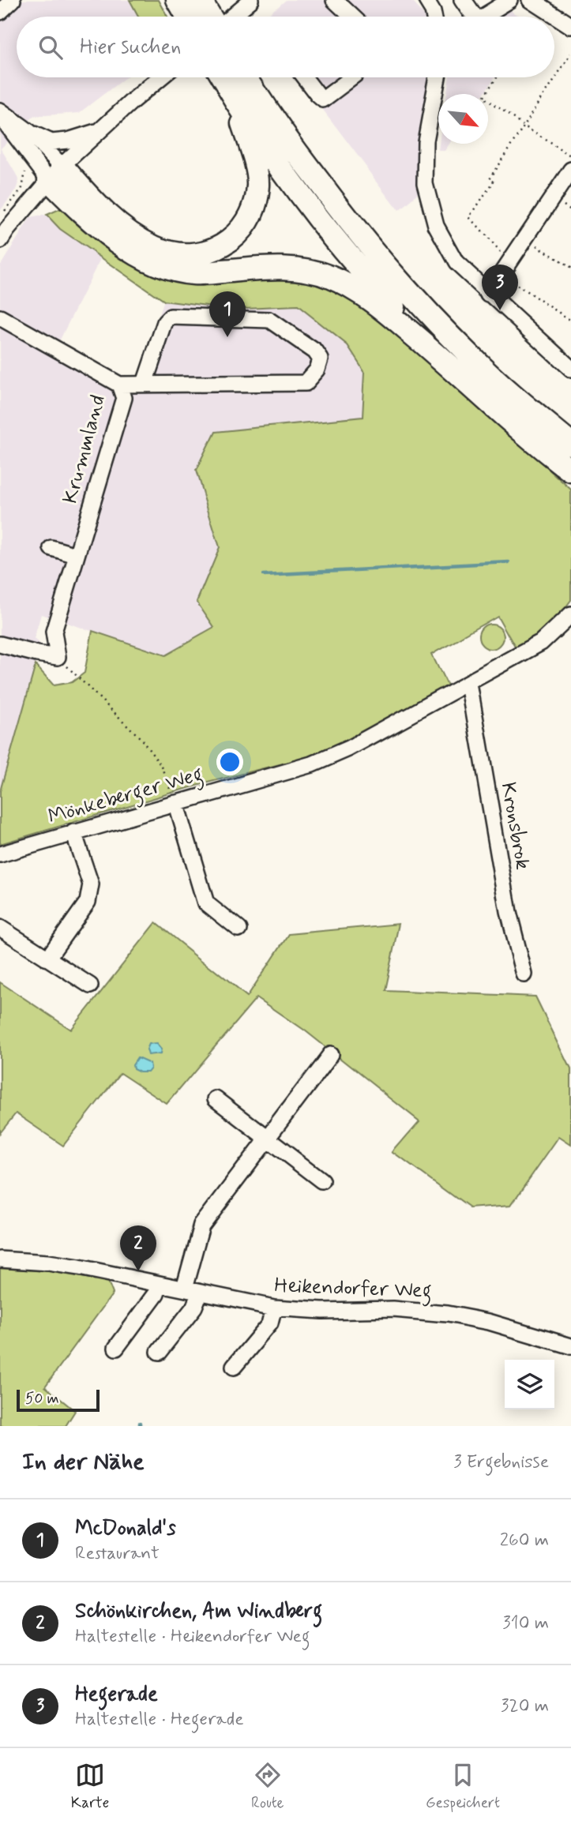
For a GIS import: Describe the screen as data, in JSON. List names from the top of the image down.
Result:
{
  "streets": {
    "street": [
      "Krummland",
      "Mönkeberger Weg",
      "Kronsbrok",
      "Heikendorfer Weg"
    ]
  },
  "crossings": [
    ["Mönkeberger Weg", "Kronsbrok"]
  ],
  "scale_bar": "50 m",
  "north": "bottom right",
  "page": {
    "search": "Hier suchen",
    "pins": ["3", "1", "2"],
    "scale": "50 m",
    "heading": ["In der Nähe", "3 Ergebnisse"],
    "list": [
      {
        "mark": "1",
        "name": "McDonald's",
        "note": "Restaurant",
        "value": "260 m"
      },
      {
        "mark": "2",
        "name": "Schönkirchen, Am Windberg",
        "note": "Haltestelle · Heikendorfer Weg",
        "value": "310 m"
      },
      {
        "mark": "3",
        "name": "Hegerade",
        "note": "Haltestelle · Hegerade",
        "value": "320 m"
      }
    ],
    "nav": ["Karte", "Route", "Gespeichert"]
  }
}
